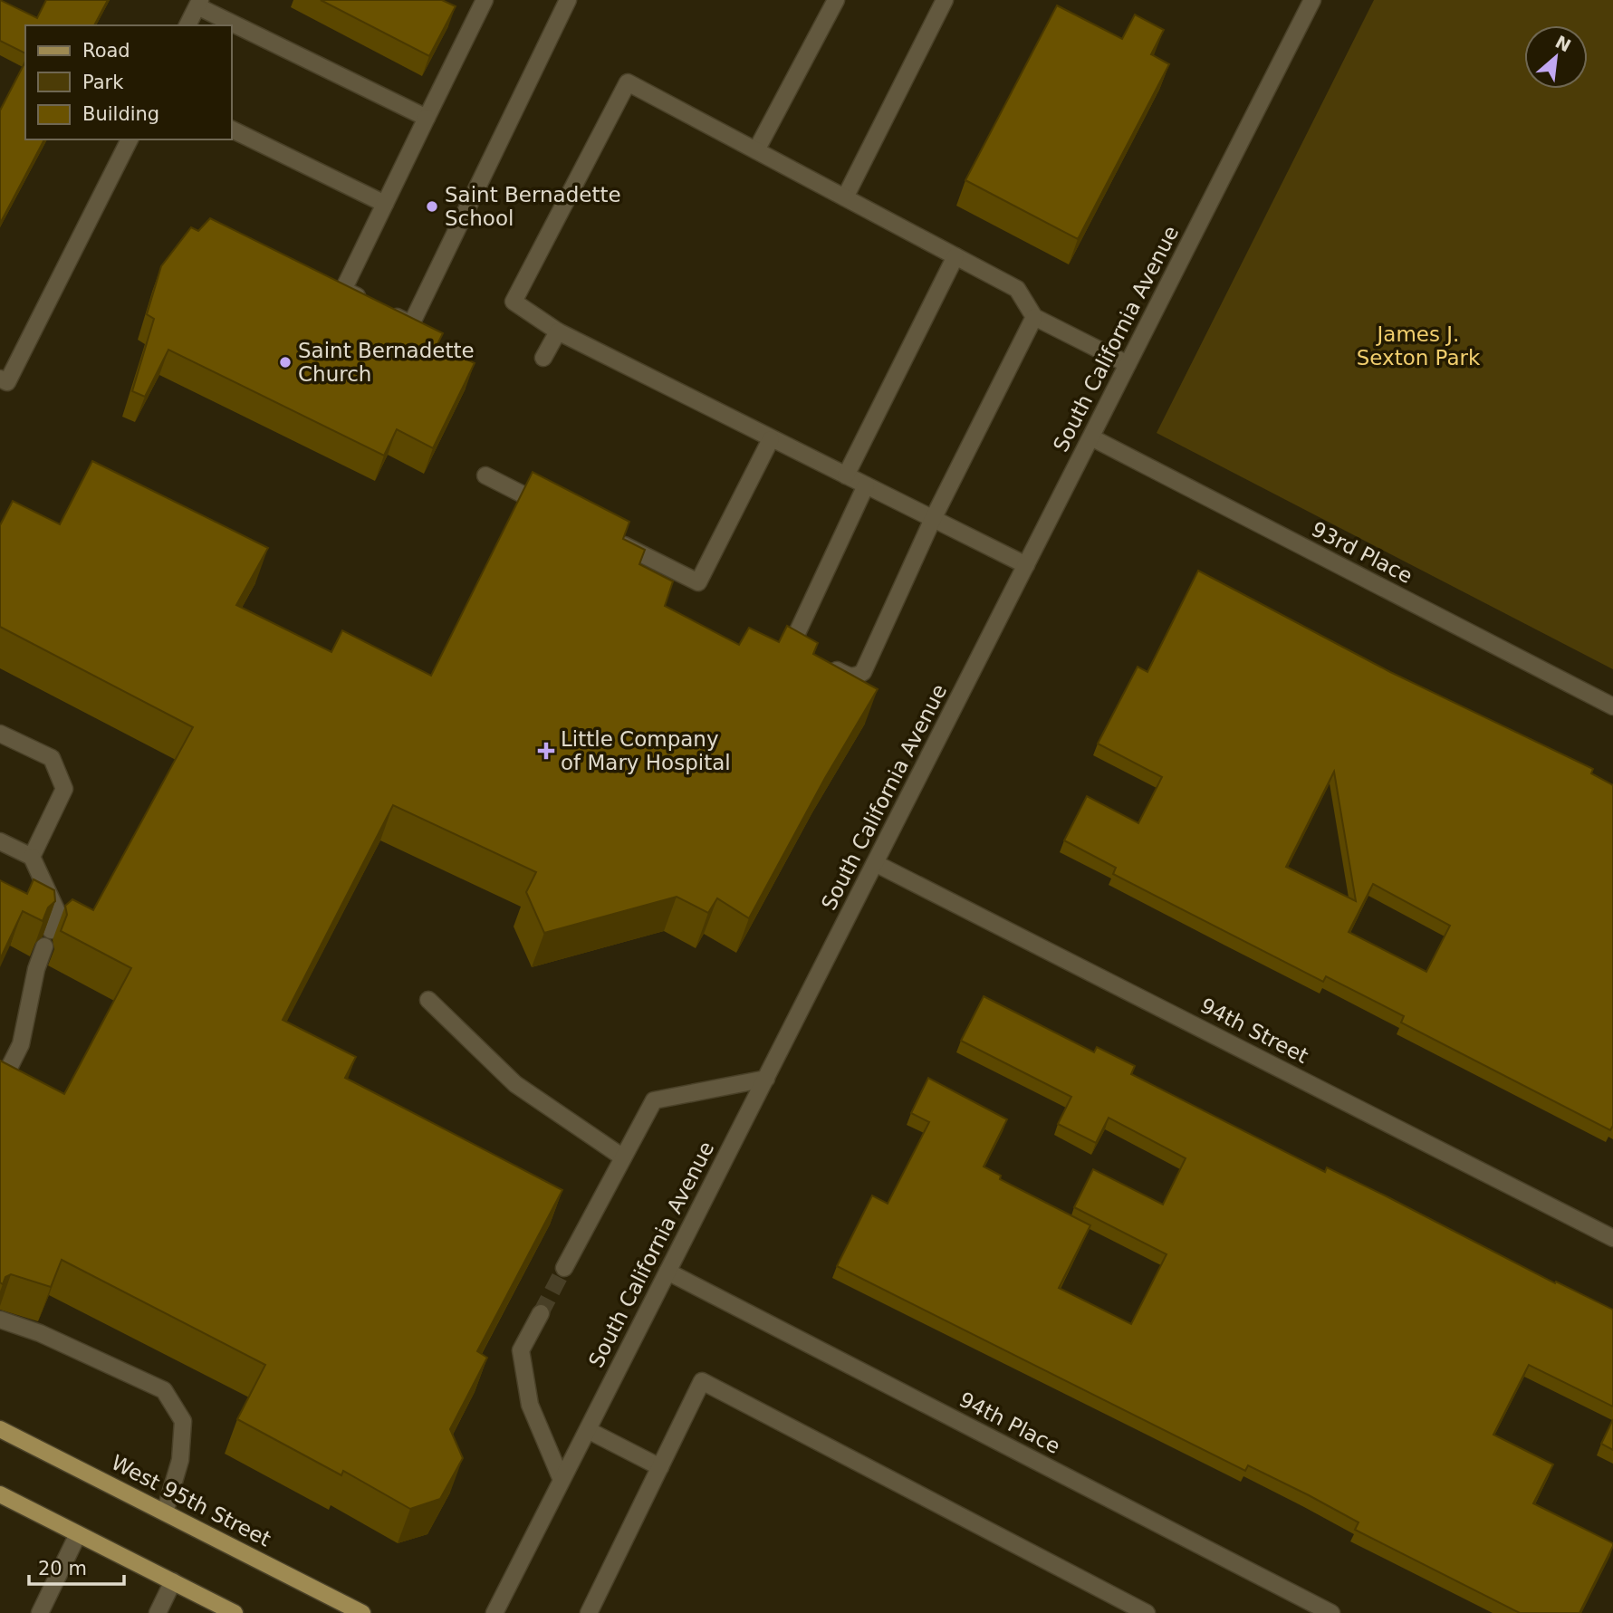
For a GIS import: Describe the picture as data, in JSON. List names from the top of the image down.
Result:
{
  "streets": {
    "main road": ["West 95th Street"],
    "street": [
      "South California Avenue",
      "93rd Place",
      "94th Street",
      "94th Place"
    ]
  },
  "crossings": [
    ["South California Avenue", "93rd Place"],
    ["South California Avenue", "94th Street"],
    ["South California Avenue", "94th Place"]
  ],
  "parks": ["James J. Sexton Park"],
  "places": {
    "other": ["Saint Bernadette School", "Saint Bernadette Church"],
    "health": ["Little Company of Mary Hospital"]
  },
  "legend": ["Road", "Park", "Building"],
  "scale_bar": "20 m",
  "north": "top right"
}
